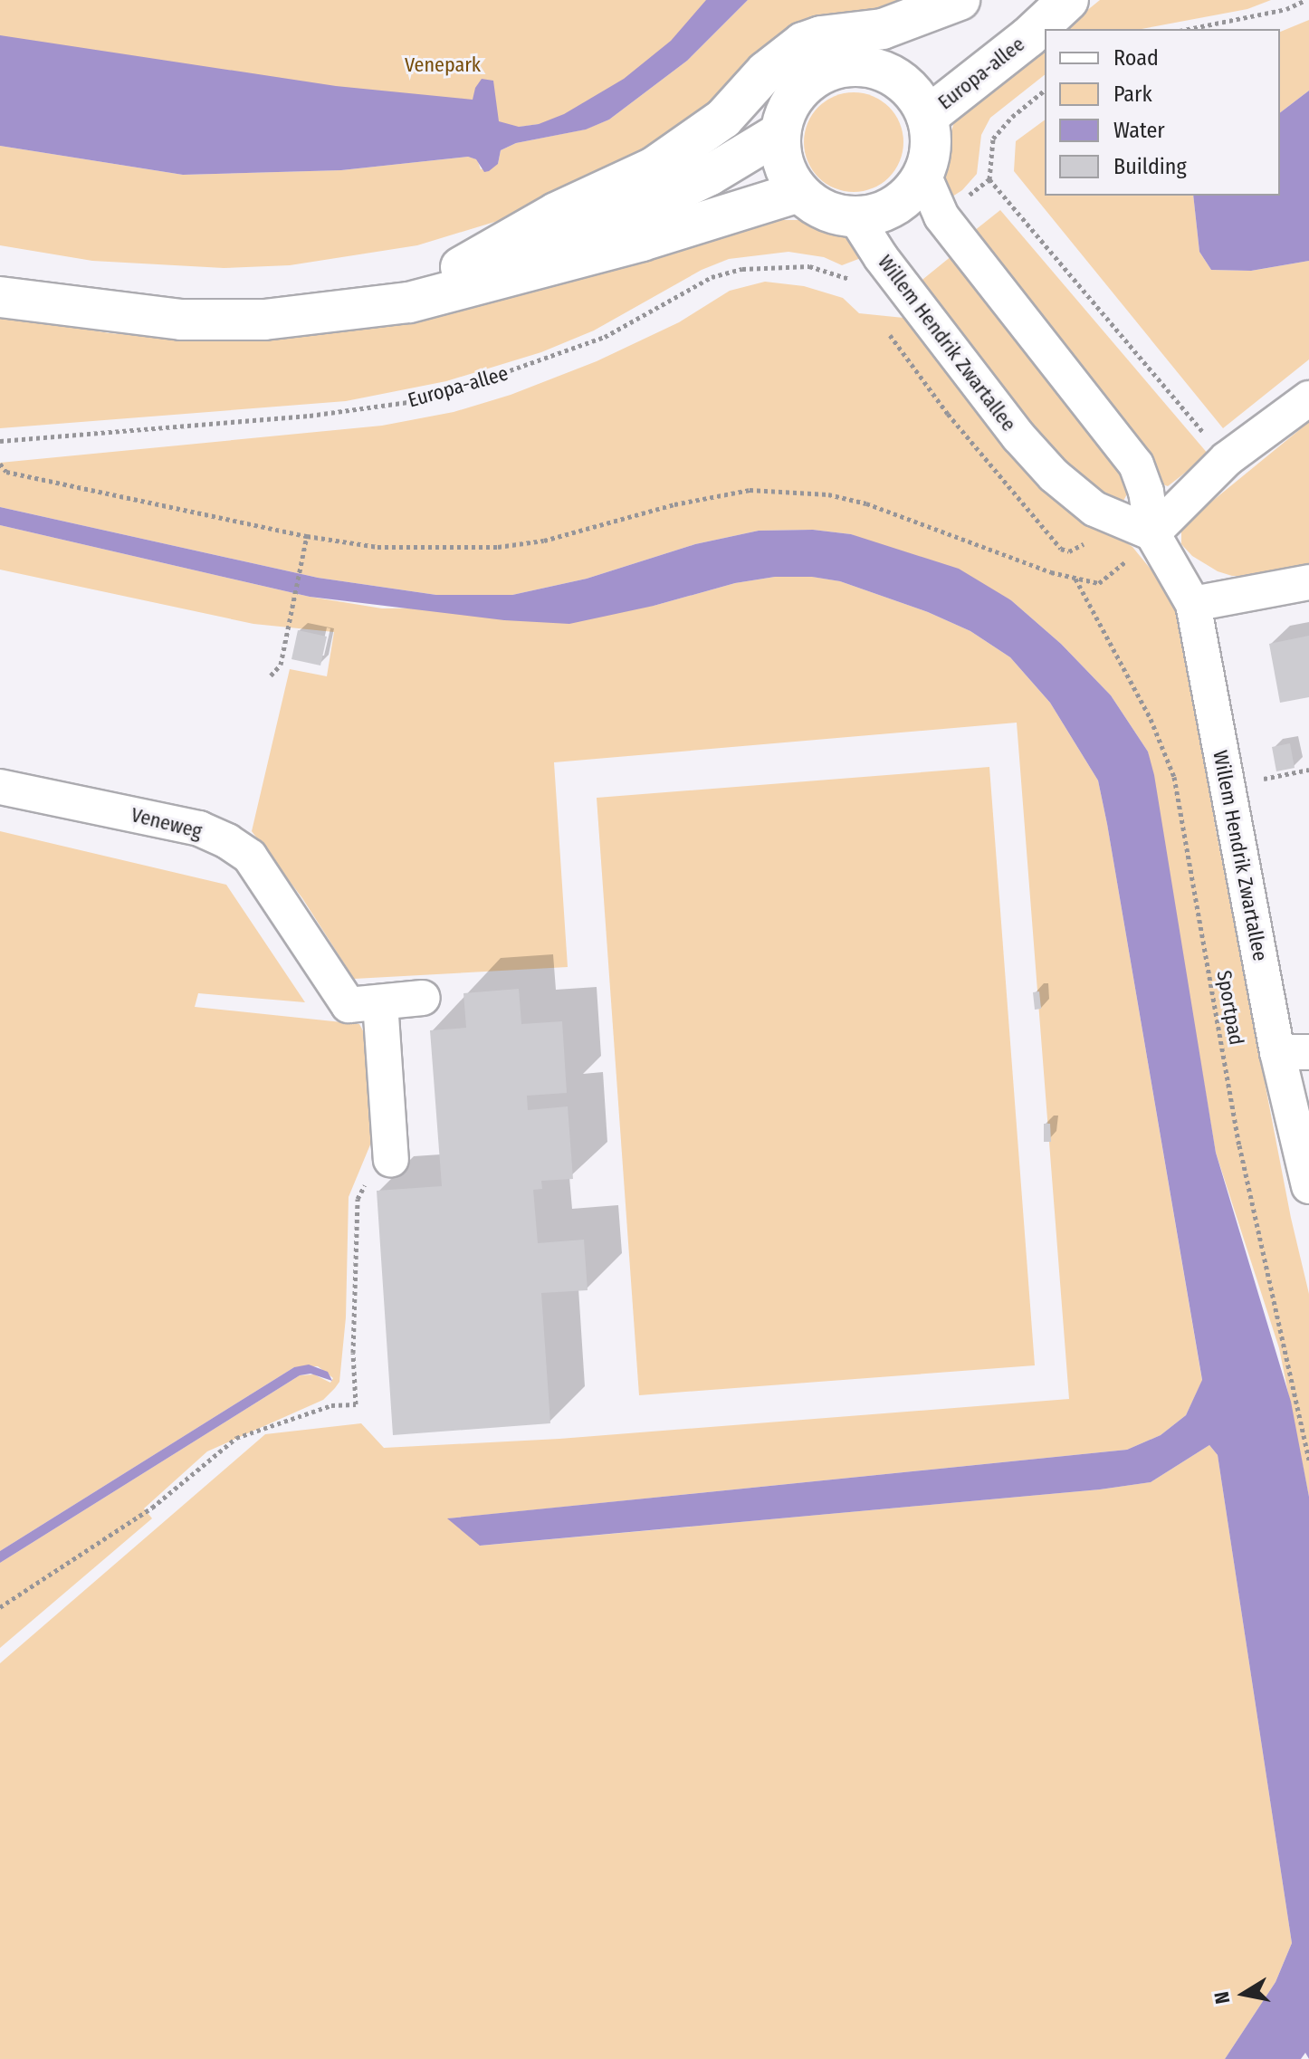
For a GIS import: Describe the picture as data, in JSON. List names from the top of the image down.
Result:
{
  "streets": {
    "main road": ["Europa-allee"],
    "street": ["Willem Hendrik Zwartallee", "Veneweg"],
    "path": ["Sportpad"]
  },
  "crossings": [
    ["Europa-allee", "Willem Hendrik Zwartallee"]
  ],
  "parks": ["Venepark"],
  "legend": [
    "Road",
    "Park",
    "Water",
    "Building"
  ],
  "north": "left"
}
